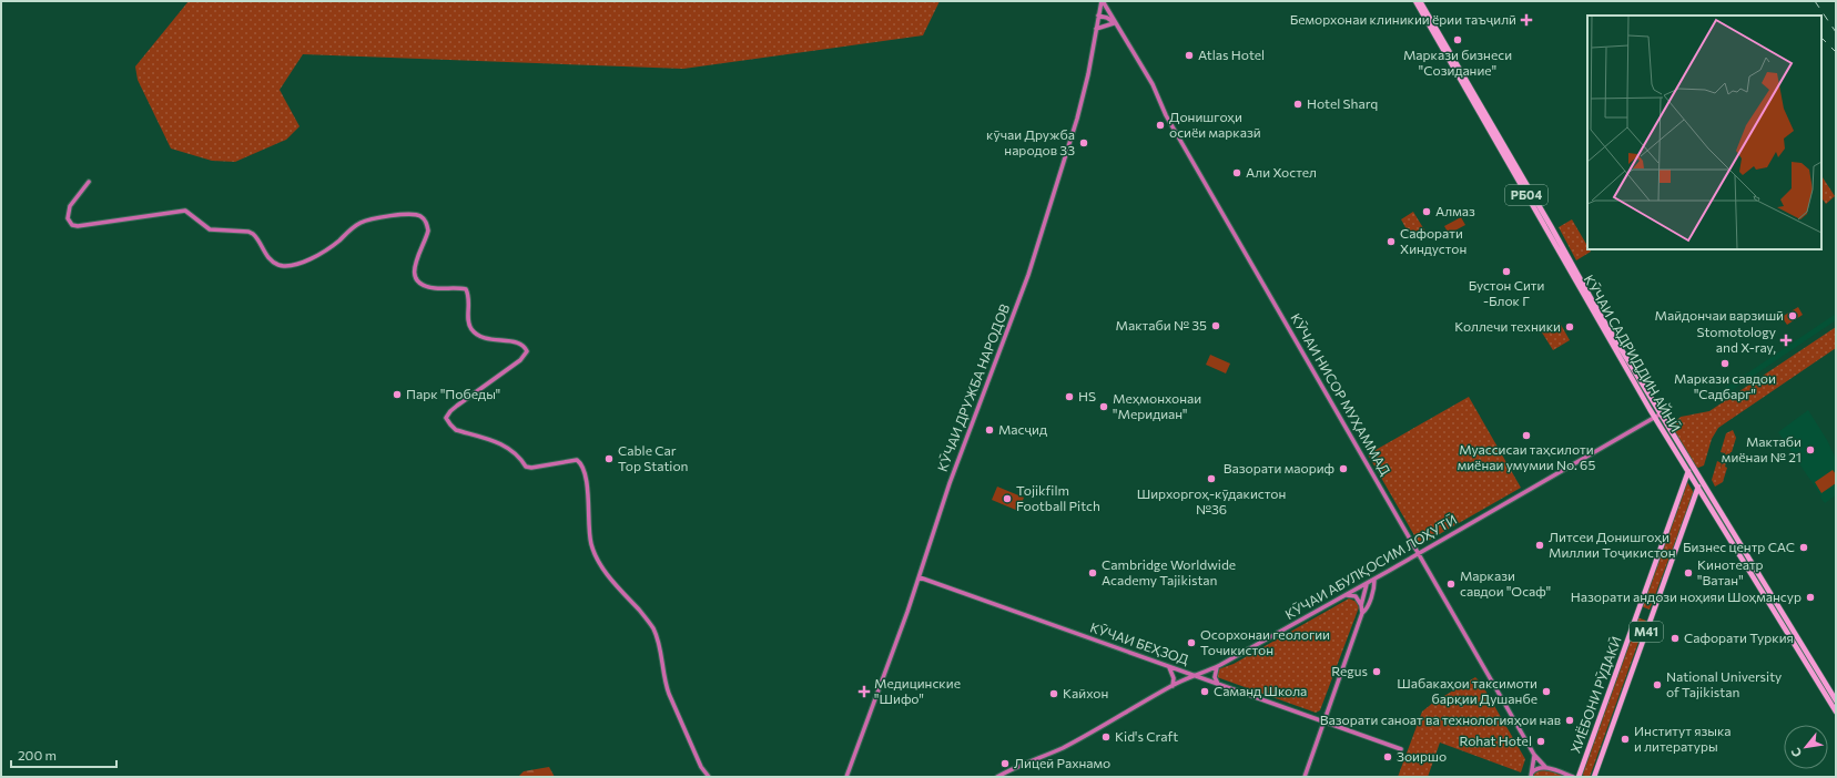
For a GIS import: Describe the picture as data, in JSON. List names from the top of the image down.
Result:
{
  "streets": {
    "highway": [
      "РБ04",
      "КӮЧАИ САДРИДДИН АЙНӢ",
      "M41",
      "ХИЁБОНИ РӮДАКӢ"
    ],
    "street": [
      "КӮЧАИ ДРУЖБА НАРОДОВ",
      "КӮЧАИ НИСОР МУҲАММАД",
      "КӮЧАИ АБУЛҚОСИМ ЛОҲУТӢ",
      "КӮЧАИ БЕҲЗОД"
    ]
  },
  "crossings": [
    ["КӮЧАИ САДРИДДИН АЙНӢ", "КӮЧАИ АБУЛҚОСИМ ЛОҲУТӢ"],
    ["КӮЧАИ САДРИДДИН АЙНӢ", "M41"],
    ["КӮЧАИ САДРИДДИН АЙНӢ", "ХИЁБОНИ РӮДАКӢ"],
    ["КӮЧАИ ДРУЖБА НАРОДОВ", "КӮЧАИ НИСОР МУҲАММАД"],
    ["КӮЧАИ ДРУЖБА НАРОДОВ", "КӮЧАИ БЕҲЗОД"],
    ["КӮЧАИ НИСОР МУҲАММАД", "КӮЧАИ АБУЛҚОСИМ ЛОҲУТӢ"],
    ["КӮЧАИ АБУЛҚОСИМ ЛОҲУТӢ", "КӮЧАИ БЕҲЗОД"]
  ],
  "places": {
    "health": ["Беморхонаи клиникии ёрии таъҷилӣ", "Stomotology and X-ray,", "Медицинские \"Шифо\""],
    "other": [
      "Маркази бизнеси \"Созидание\"",
      "Atlas Hotel",
      "Hotel Sharq",
      "Донишгоҳи осиёи марказӣ",
      "кӯчаи Дружба народов 33",
      "Али Хостел",
      "Алмаз",
      "Сафорати Хиндустон",
      "Бустон Сити -Блок Г",
      "Майдончаи варзишӣ",
      "Мактаби № 35",
      "Коллечи техники",
      "Маркази савдои \"Садбарг\"",
      "Парк \"Победы\"",
      "HS",
      "Меҳмонхонаи \"Меридиан\"",
      "Масҷид",
      "Муассисаи таҳсилоти миёнаи умумии No. 65",
      "Мактаби миёнаи № 21",
      "Cable Car Top Station",
      "Вазорати маориф",
      "Ширхоргоҳ-кӯдакистон №36",
      "Tojikfilm Football Pitch",
      "Литсеи Донишгоҳи Миллии Тоҷикистон",
      "Бизнес центр САС",
      "Cambridge Worldwide Academy Tajikistan",
      "Кинотеатр \"Ватан\"",
      "Маркази савдои \"Осаф\"",
      "Назорати андози ноҳияи Шоҳмансур",
      "Сафорати Туркия",
      "Осорхонаи геологии Точикистон",
      "Regus",
      "National University of Tajikistan",
      "Саманд Школа",
      "Шабакаҳои таксимоти барқии Душанбе",
      "Кайхон",
      "Вазорати саноат ва технологияҳои нав",
      "Kid's Craft",
      "Институт языка и литературы",
      "Rohat Hotel",
      "Зоиршо",
      "Лицей Рахнамо"
    ]
  },
  "scale_bar": "200 m",
  "north": "bottom left"
}
